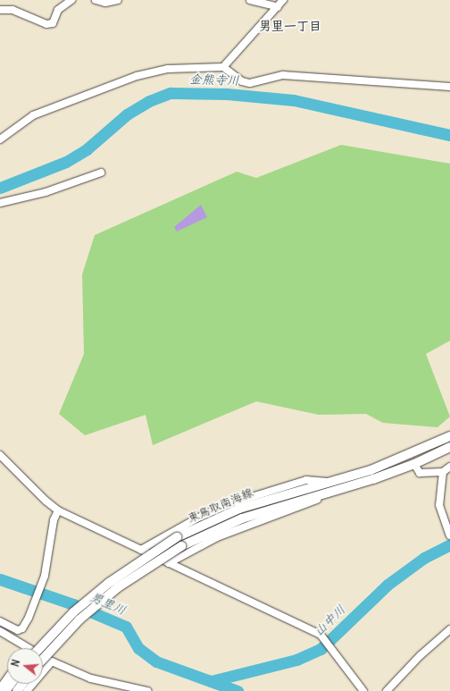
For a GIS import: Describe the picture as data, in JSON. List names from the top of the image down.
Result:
{
  "streets": {
    "main road": ["東鳥取南海線"]
  },
  "districts": ["男里一丁目"],
  "water": ["金熊寺川", "男里川", "山中川"],
  "north": "left"
}
